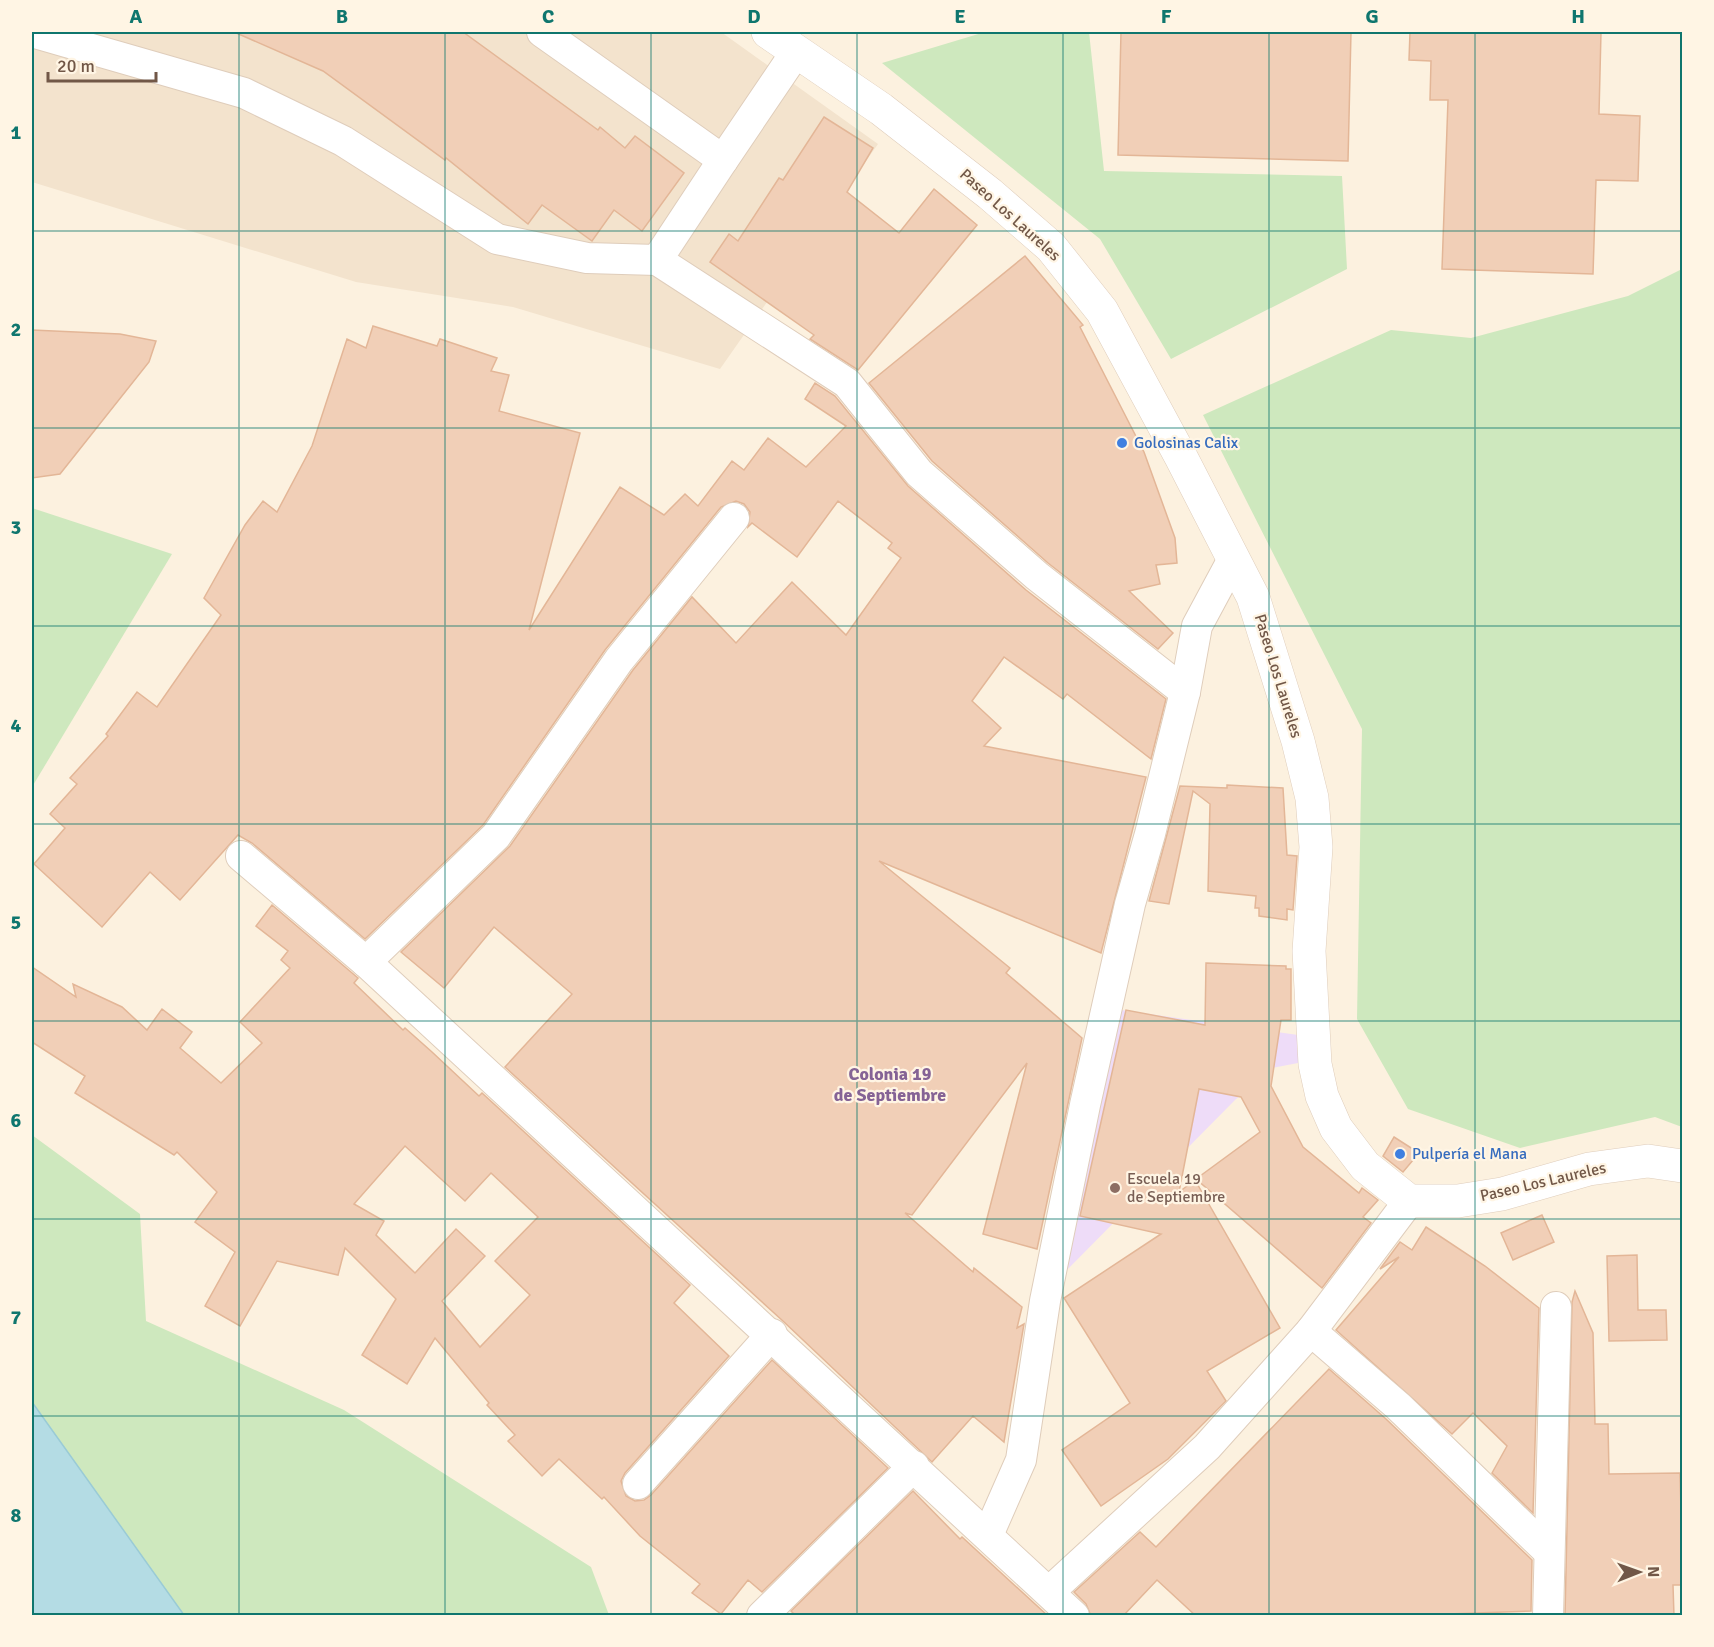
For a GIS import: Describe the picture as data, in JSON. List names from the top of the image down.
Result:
{
  "streets": {
    "street": ["Paseo Los Laureles"]
  },
  "districts": ["Colonia 19 de Septiembre"],
  "places": ["Golosinas Calix", "Pulpería el Mana", "Escuela 19 de Septiembre"],
  "scale_bar": "20 m",
  "north": "right",
  "grid": {
    "columns": [
      "A",
      "B",
      "C",
      "D",
      "E",
      "F",
      "G",
      "H"
    ],
    "rows": [
      "1",
      "2",
      "3",
      "4",
      "5",
      "6",
      "7",
      "8"
    ]
  }
}
